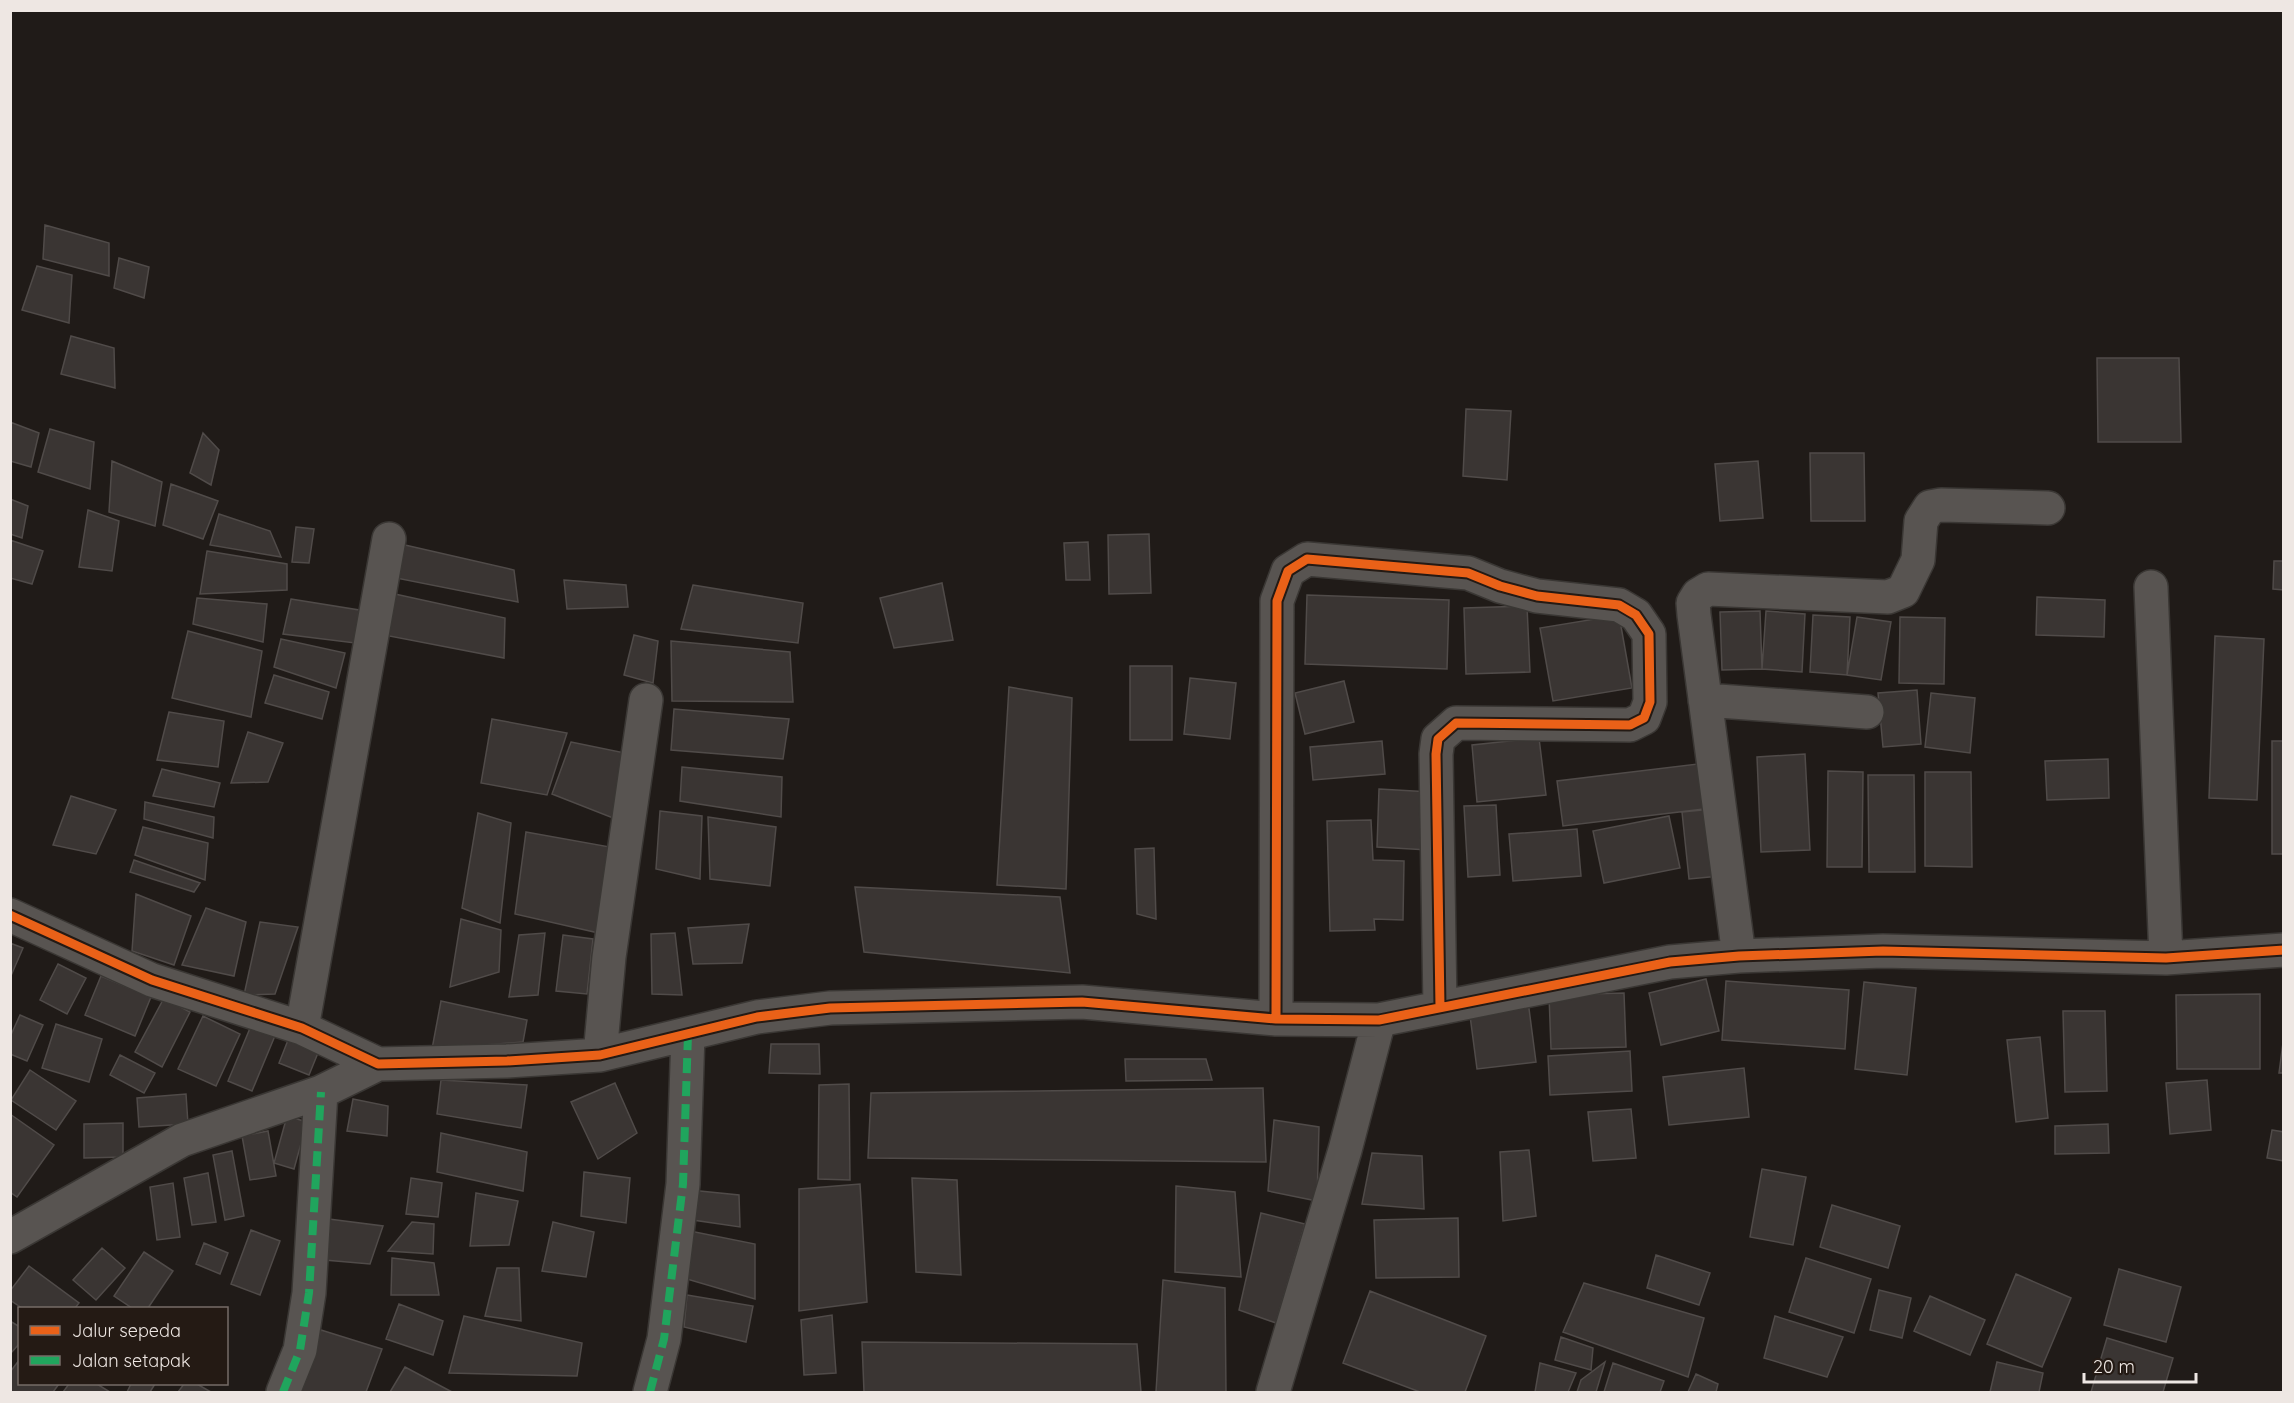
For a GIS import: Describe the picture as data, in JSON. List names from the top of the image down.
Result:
{
  "legend": ["Jalur sepeda", "Jalan setapak"],
  "scale_bar": "20 m"
}
